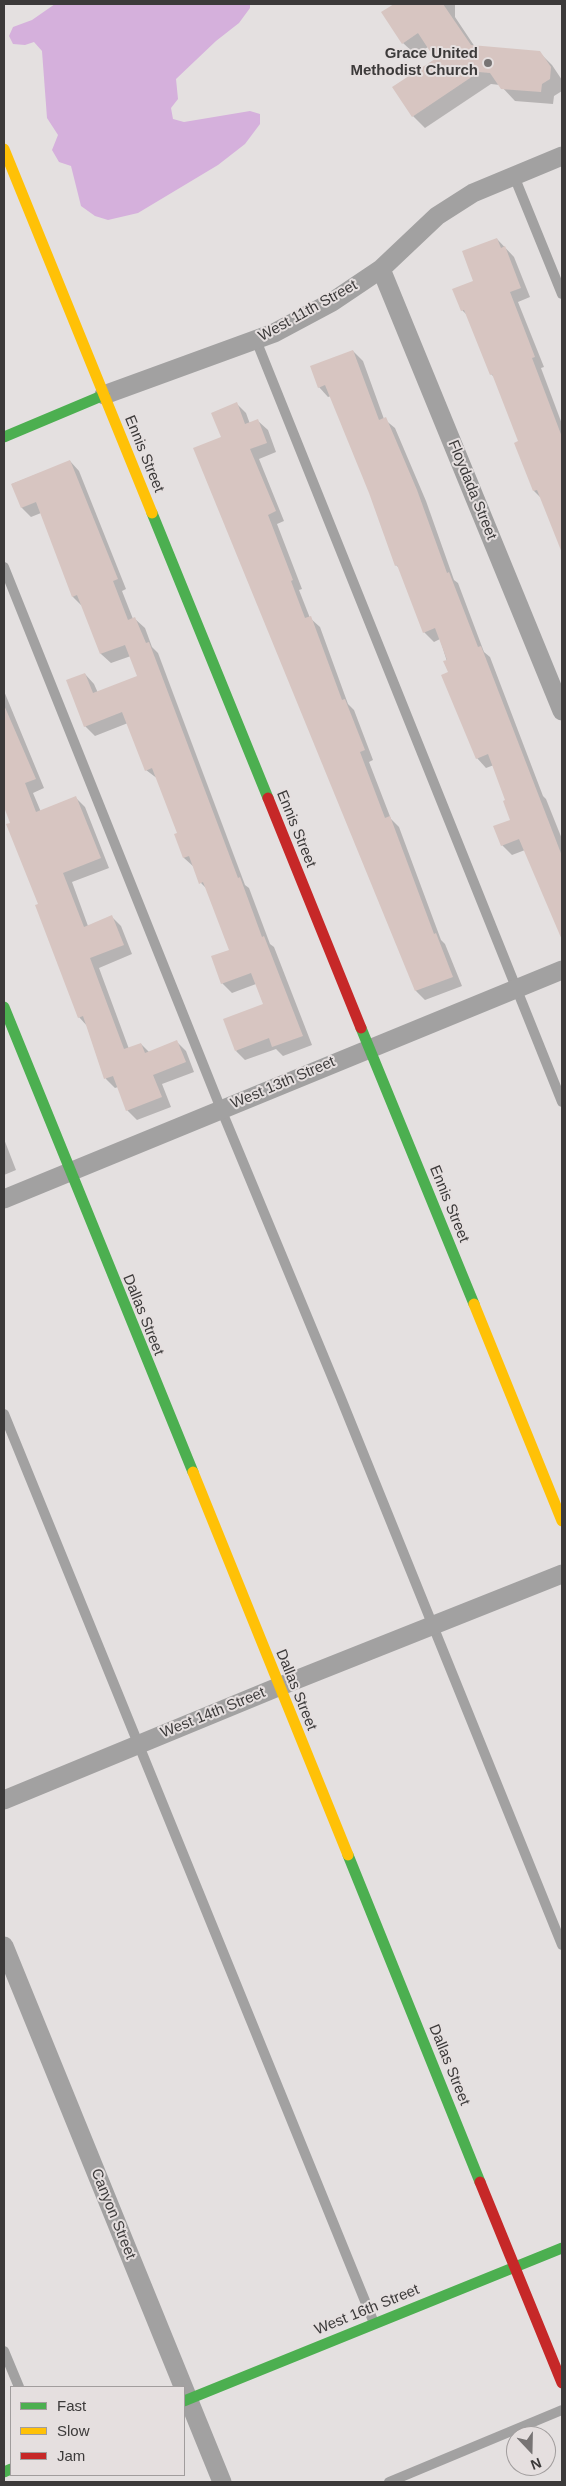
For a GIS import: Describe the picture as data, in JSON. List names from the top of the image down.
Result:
{
  "streets": {
    "street": [
      "West 11th Street",
      "Ennis Street",
      "Floydada Street",
      "West 13th Street",
      "Dallas Street",
      "West 14th Street",
      "Canyon Street",
      "West 16th Street"
    ]
  },
  "crossings": [
    ["West 11th Street", "Ennis Street"],
    ["West 11th Street", "Floydada Street"],
    ["Ennis Street", "West 13th Street"],
    ["West 13th Street", "Dallas Street"],
    ["Dallas Street", "West 14th Street"],
    ["Dallas Street", "West 16th Street"],
    ["Canyon Street", "West 16th Street"]
  ],
  "places": ["Grace United Methodist Church"],
  "legend": ["Fast", "Slow", "Jam"],
  "north": "bottom"
}
